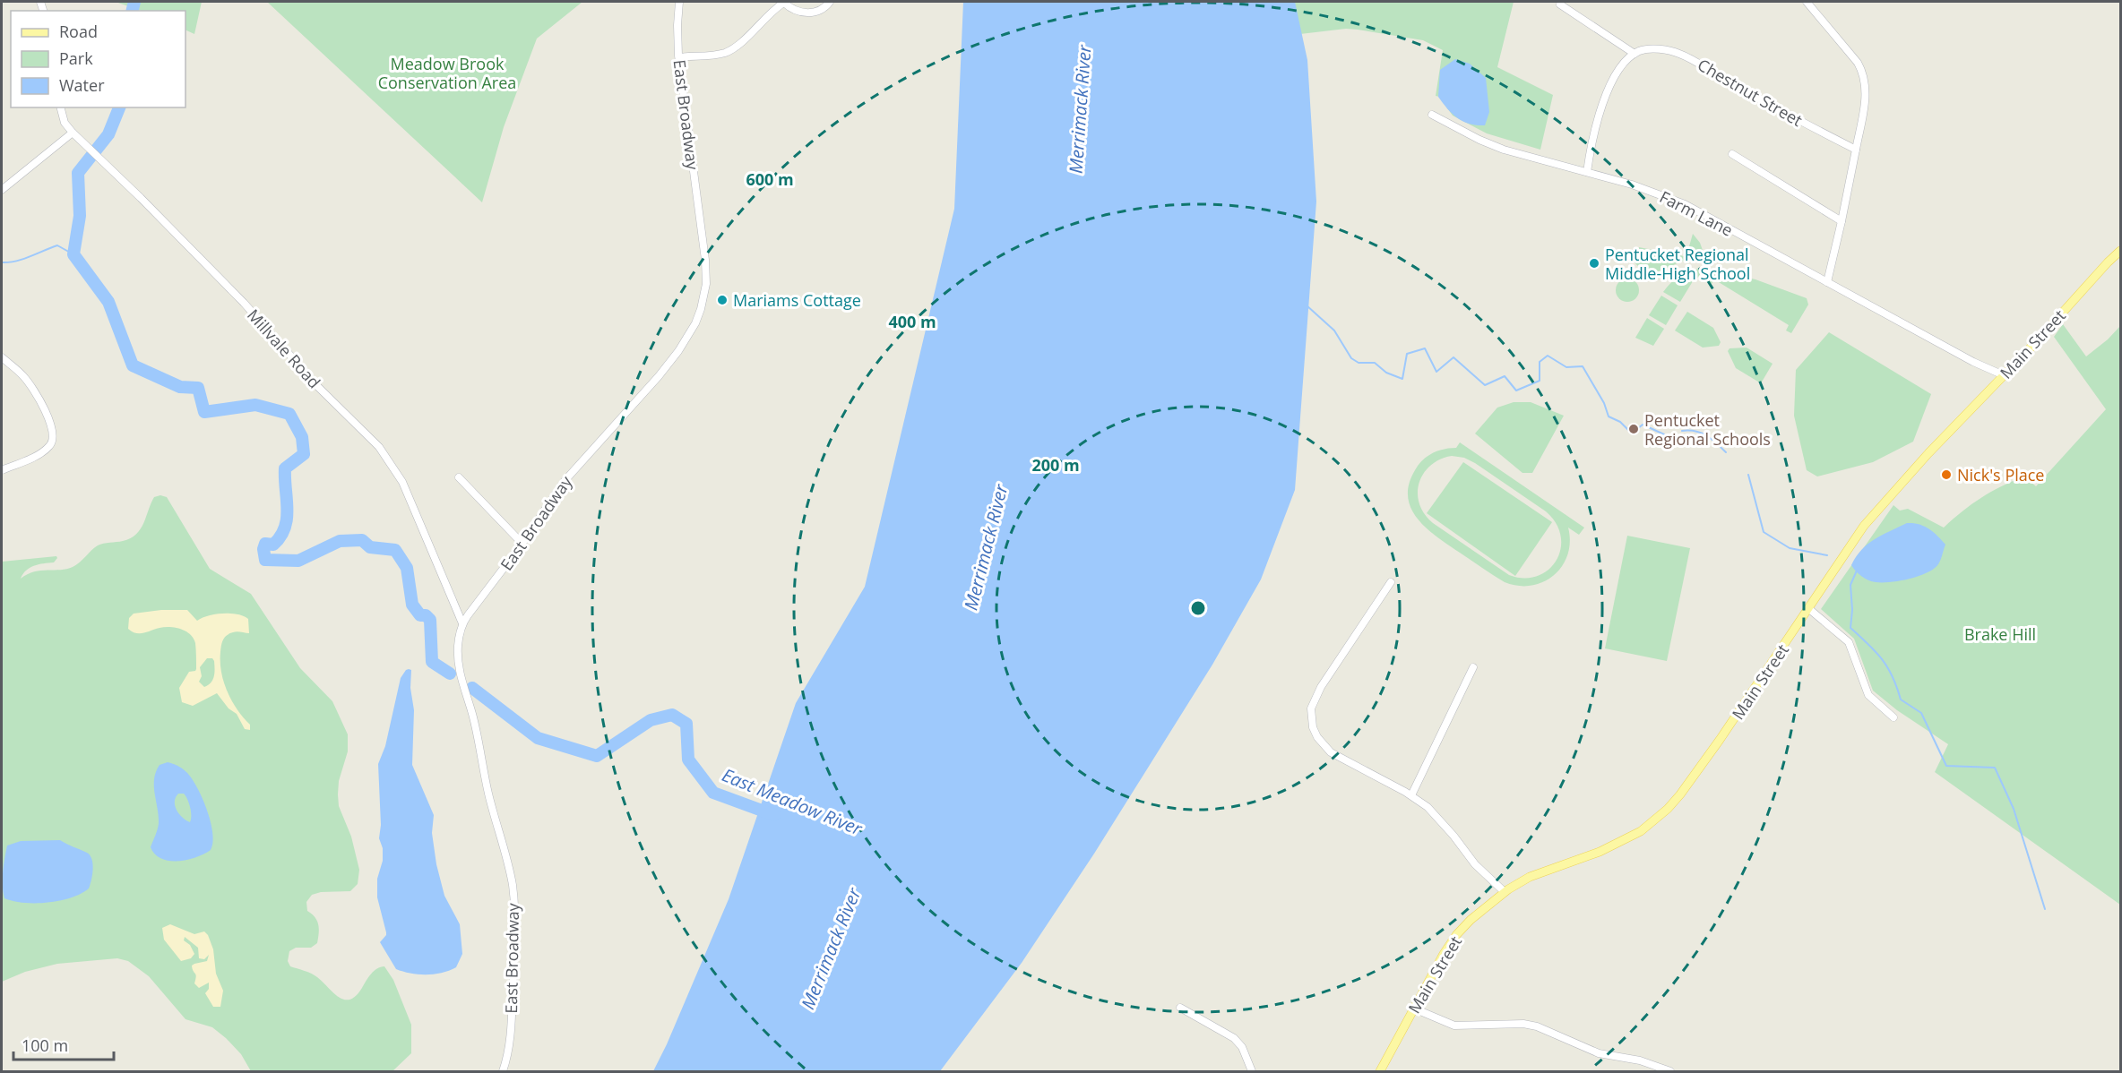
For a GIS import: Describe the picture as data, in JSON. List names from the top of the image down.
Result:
{
  "streets": {
    "main road": ["Main Street"],
    "street": [
      "Chestnut Street",
      "East Broadway",
      "Farm Lane",
      "Millvale Road"
    ]
  },
  "crossings": [
    ["East Broadway", "Millvale Road"],
    ["Farm Lane", "Main Street"]
  ],
  "water": ["Merrimack River", "East Meadow River"],
  "parks": ["Meadow Brook Conservation Area", "Brake Hill"],
  "places": [
    "Pentucket Regional Middle-High School",
    "Mariams Cottage",
    "Pentucket Regional Schools",
    "Nick's Place"
  ],
  "legend": ["Road", "Park", "Water"],
  "scale_bar": "100 m",
  "rings": ["600 m", "400 m", "200 m"]
}
